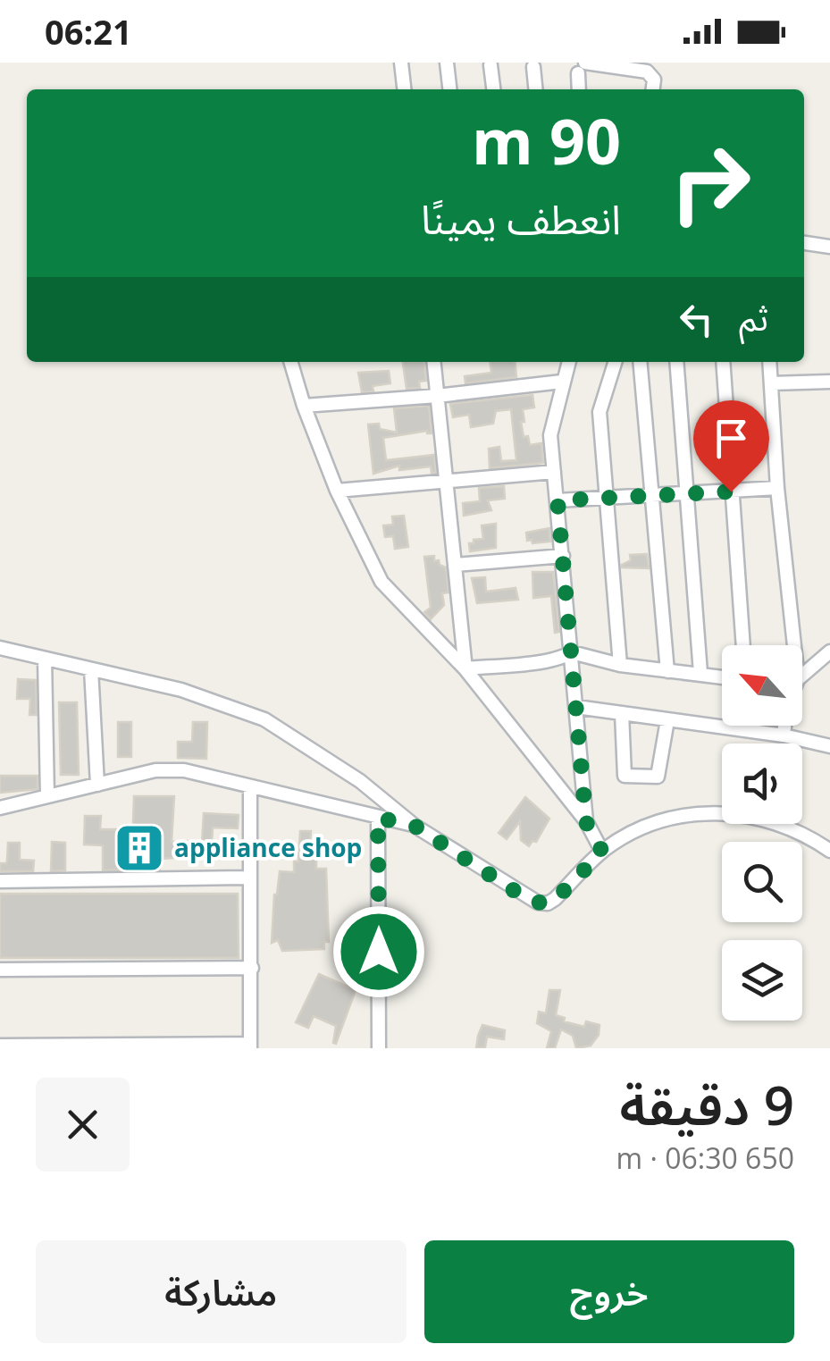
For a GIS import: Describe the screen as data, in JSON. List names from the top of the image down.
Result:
{
  "places": {
    "building": ["appliance shop"]
  },
  "north": "top left",
  "page": {
    "status": "06:21",
    "turn": ["90 m", "انعطف يمينًا"],
    "then": "ثم",
    "heading": ["9 دقيقة", "650 m · 06:30"],
    "buttons": ["خروج", "مشاركة"]
  }
}
